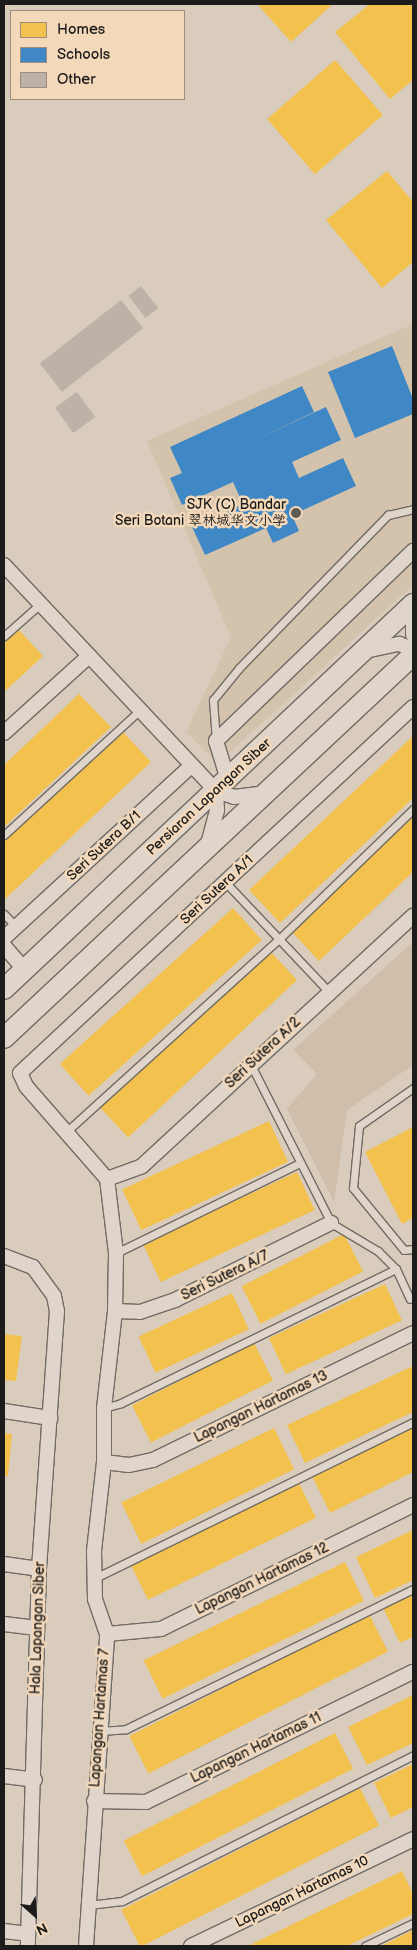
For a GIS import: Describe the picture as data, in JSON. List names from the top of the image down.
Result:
{
  "streets": {
    "main road": ["Persiaran Lapangan Siber"],
    "street": [
      "Seri Sutera B/1",
      "Seri Sutera A/1",
      "Seri Sutera A/2",
      "Seri Sutera A/7",
      "Lapangan Hartamas 13",
      "Lapangan Hartamas 12",
      "Hala Lapangan Siber",
      "Lapangan Hartamas 7",
      "Lapangan Hartamas 11",
      "Lapangan Hartamas 10"
    ]
  },
  "crossings": [
    ["Seri Sutera A/2", "Lapangan Hartamas 7"],
    ["Seri Sutera A/7", "Lapangan Hartamas 7"],
    ["Lapangan Hartamas 13", "Lapangan Hartamas 7"],
    ["Lapangan Hartamas 12", "Lapangan Hartamas 7"],
    ["Lapangan Hartamas 7", "Lapangan Hartamas 11"]
  ],
  "places": ["SJK (C) Bandar Seri Botani 翠林城华文小学"],
  "legend": ["Homes", "Schools", "Other"],
  "north": "bottom right"
}
